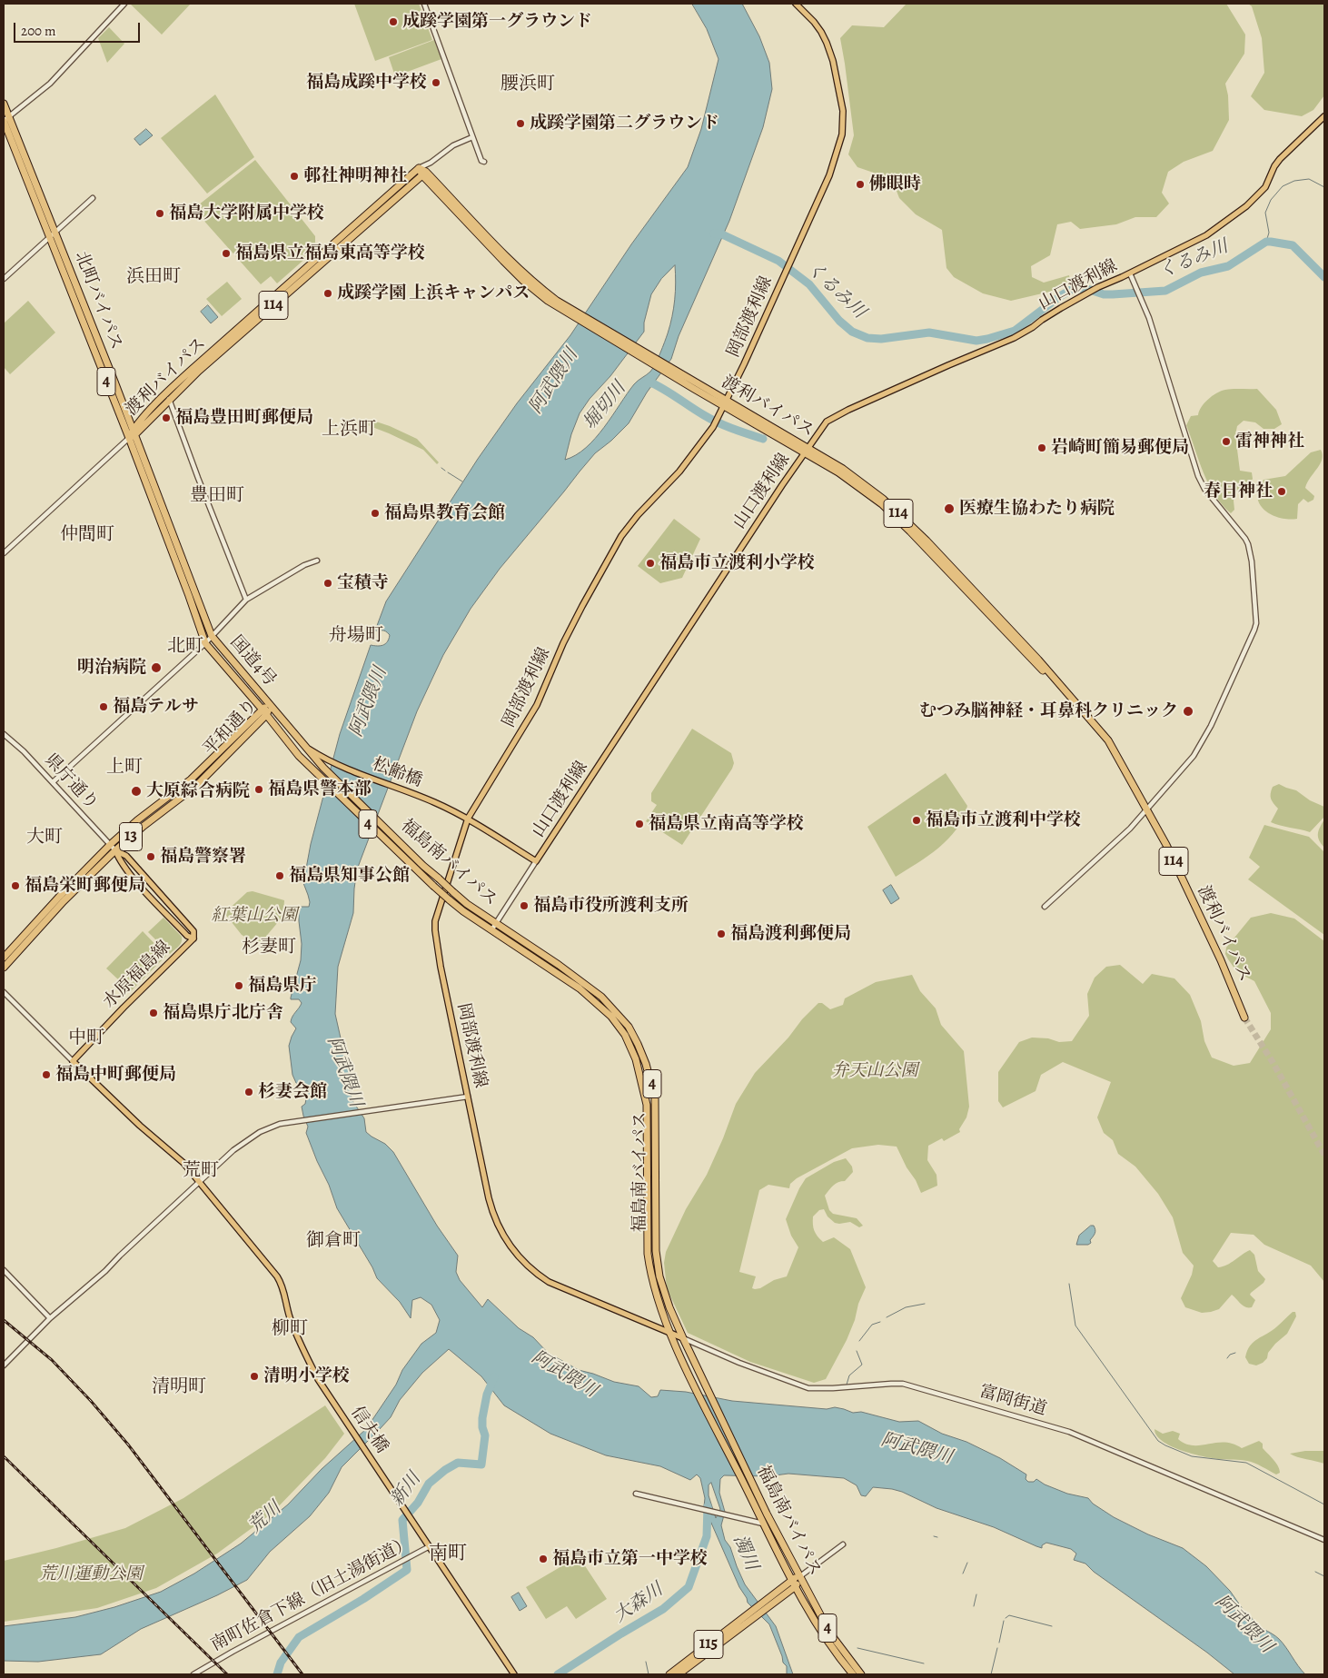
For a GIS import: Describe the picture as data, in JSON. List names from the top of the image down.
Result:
{
  "streets": {
    "highway": [
      "北町バイパス",
      "114",
      "渡利バイパス",
      "4",
      "国道4号",
      "平和通り",
      "13",
      "福島南バイパス",
      "115"
    ],
    "main road": [
      "山口渡利線",
      "岡部渡利線",
      "松齢橋",
      "県庁通り",
      "水原福島線",
      "信夫橋"
    ],
    "street": ["富岡街道", "南町佐倉下線（旧土湯街道）"]
  },
  "crossings": [
    ["山口渡利線", "岡部渡利線"],
    ["山口渡利線", "渡利バイパス"],
    ["山口渡利線", "松齢橋"],
    ["北町バイパス", "渡利バイパス"],
    ["北町バイパス", "国道4号"],
    ["岡部渡利線", "渡利バイパス"],
    ["岡部渡利線", "福島南バイパス"],
    ["岡部渡利線", "富岡街道"],
    ["国道4号", "平和通り"],
    ["国道4号", "福島南バイパス"],
    ["平和通り", "県庁通り"],
    ["平和通り", "福島南バイパス"],
    ["松齢橋", "福島南バイパス"],
    ["県庁通り", "水原福島線"],
    ["福島南バイパス", "富岡街道"],
    ["福島南バイパス", "115"],
    ["水原福島線", "信夫橋"],
    ["信夫橋", "南町佐倉下線（旧土湯街道）"]
  ],
  "districts": [
    "腰浜町",
    "浜田町",
    "上浜町",
    "豊田町",
    "仲間町",
    "舟場町",
    "北町",
    "上町",
    "大町",
    "杉妻町",
    "中町",
    "荒町",
    "御倉町",
    "柳町",
    "清明町",
    "南町"
  ],
  "water": [
    "くるみ川",
    "阿武隈川",
    "堀切川",
    "新川",
    "荒川",
    "濁川",
    "大森川"
  ],
  "parks": ["紅葉山公園", "弁天山公園", "荒川運動公園"],
  "places": [
    "成蹊学園第一グラウンド",
    "福島成蹊中学校",
    "成蹊学園第二グラウンド",
    "邨社神明神社",
    "佛眼時",
    "福島大学附属中学校",
    "福島県立福島東高等学校",
    "成蹊学園 上浜キャンパス",
    "福島豊田町郵便局",
    "雷神神社",
    "岩崎町簡易郵便局",
    "春日神社",
    "医療生協わたり病院",
    "福島県教育会館",
    "福島市立渡利小学校",
    "宝積寺",
    "明治病院",
    "福島テルサ",
    "むつみ脳神経・耳鼻科クリニック",
    "福島県警本部",
    "大原綜合病院",
    "福島市立渡利中学校",
    "福島県立南高等学校",
    "福島警察署",
    "福島県知事公館",
    "福島栄町郵便局",
    "福島市役所渡利支所",
    "福島渡利郵便局",
    "福島県庁",
    "福島県庁北庁舎",
    "福島中町郵便局",
    "杉妻会館",
    "清明小学校",
    "福島市立第一中学校"
  ],
  "scale_bar": "200 m"
}
